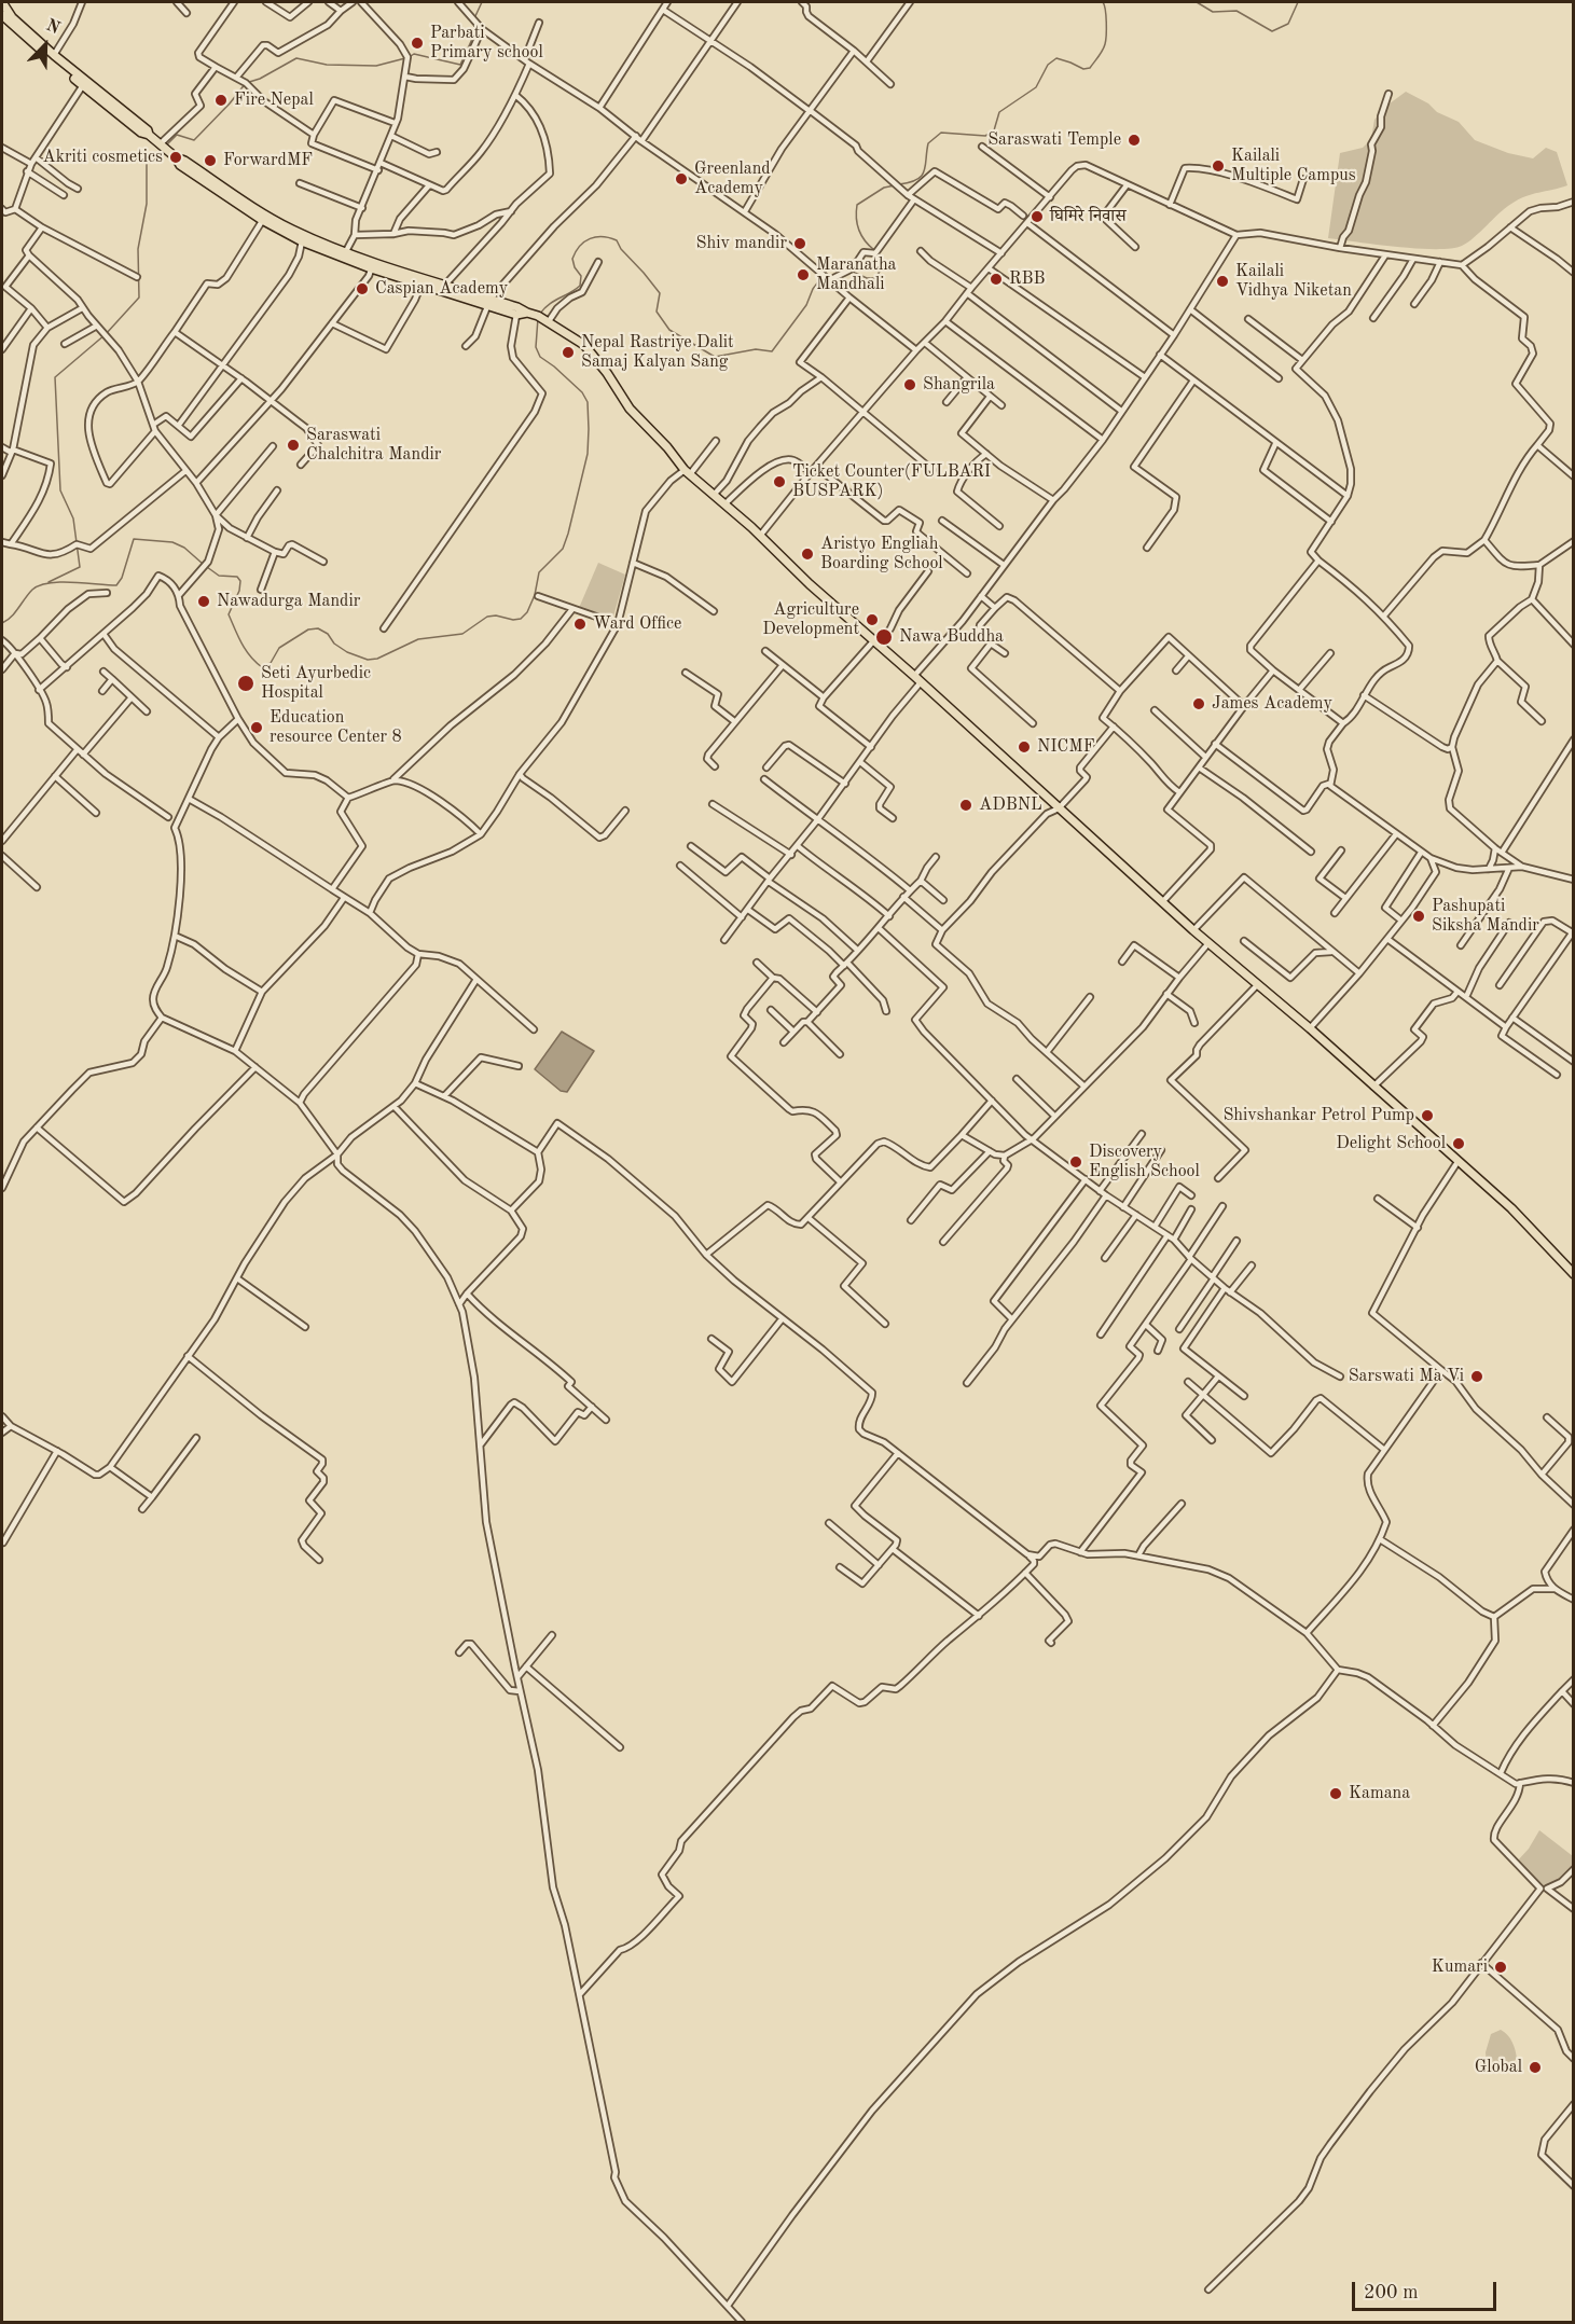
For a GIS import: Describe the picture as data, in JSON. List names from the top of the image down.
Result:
{
  "places": [
    "Parbati Primary school",
    "Fire Nepal",
    "Saraswati Temple",
    "Akriti cosmetics",
    "ForwardMF",
    "Kailali Multiple Campus",
    "Greenland Academy",
    "घिमिरे निवास",
    "Shiv mandir",
    "Maranatha Mandhali",
    "RBB",
    "Kailali Vidhya Niketan",
    "Caspian Academy",
    "Nepal Rastriye Dalit Samaj Kalyan Sang",
    "Shangrila",
    "Saraswati Chalchitra Mandir",
    "Ticket Counter(FULBARI BUSPARK)",
    "Aristyo Engliah Boarding School",
    "Nawadurga Mandir",
    "Agriculture Development",
    "Ward Office",
    "Nawa Buddha",
    "Seti Ayurbedic Hospital",
    "James Academy",
    "Education resource Center 8",
    "NICMF",
    "ADBNL",
    "Pashupati Siksha Mandir",
    "Shivshankar Petrol Pump",
    "Delight School",
    "Discovery English School",
    "Sarswati Ma Vi",
    "Kamana",
    "Kumari",
    "Global"
  ],
  "scale_bar": "200 m",
  "north": "top right"
}
